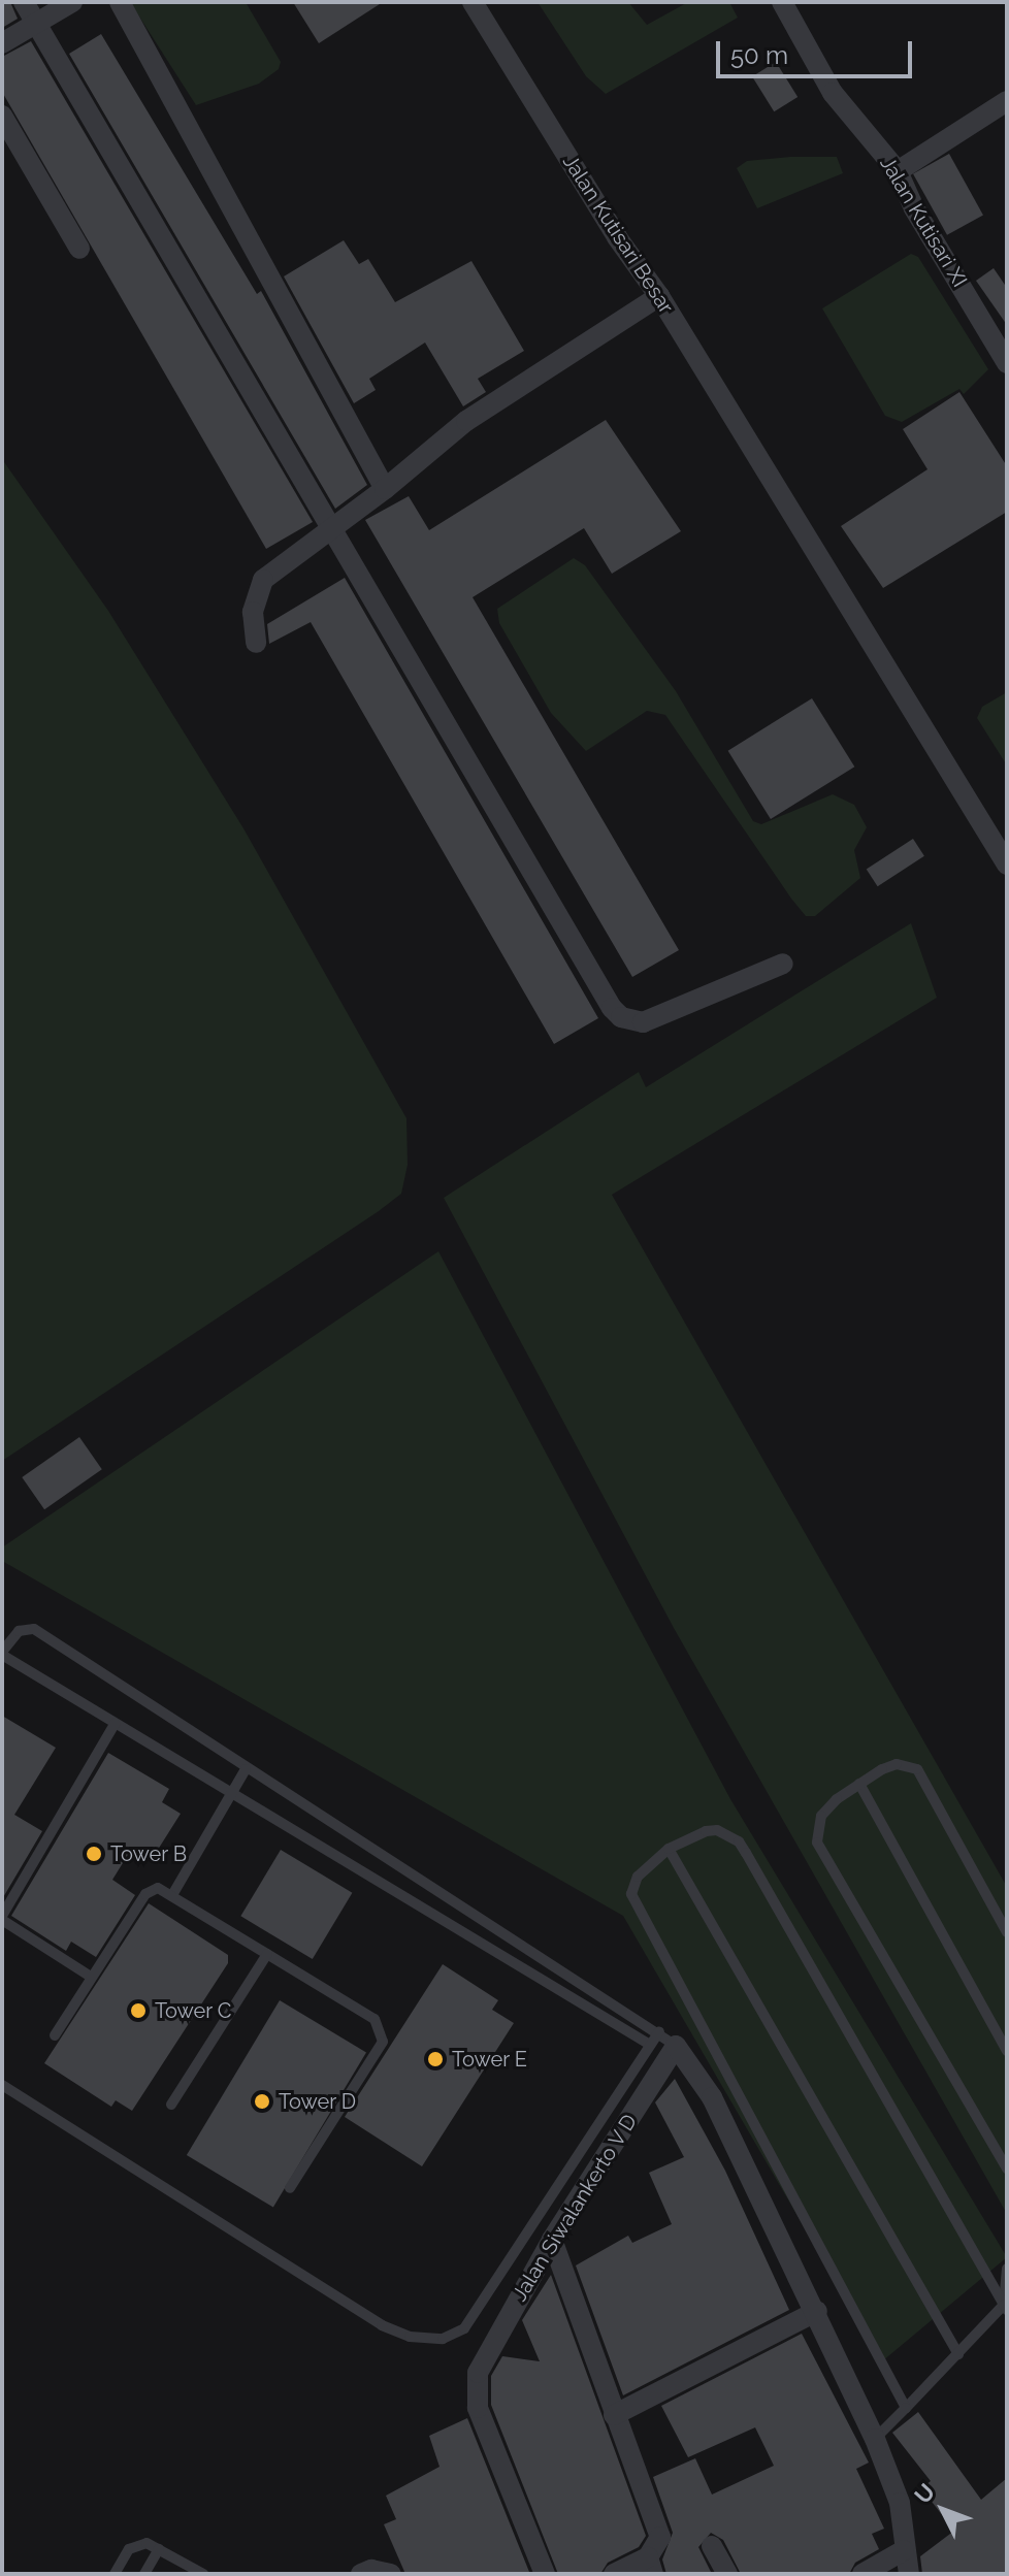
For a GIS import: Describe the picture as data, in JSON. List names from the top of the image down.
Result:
{
  "streets": {
    "street": ["Jalan Kutisari XI", "Jalan Kutisari Besar", "Jalan Siwalankerto V D"]
  },
  "places": [
    "Tower B",
    "Tower C",
    "Tower E",
    "Tower D"
  ],
  "scale_bar": "50 m",
  "north": "top left"
}
